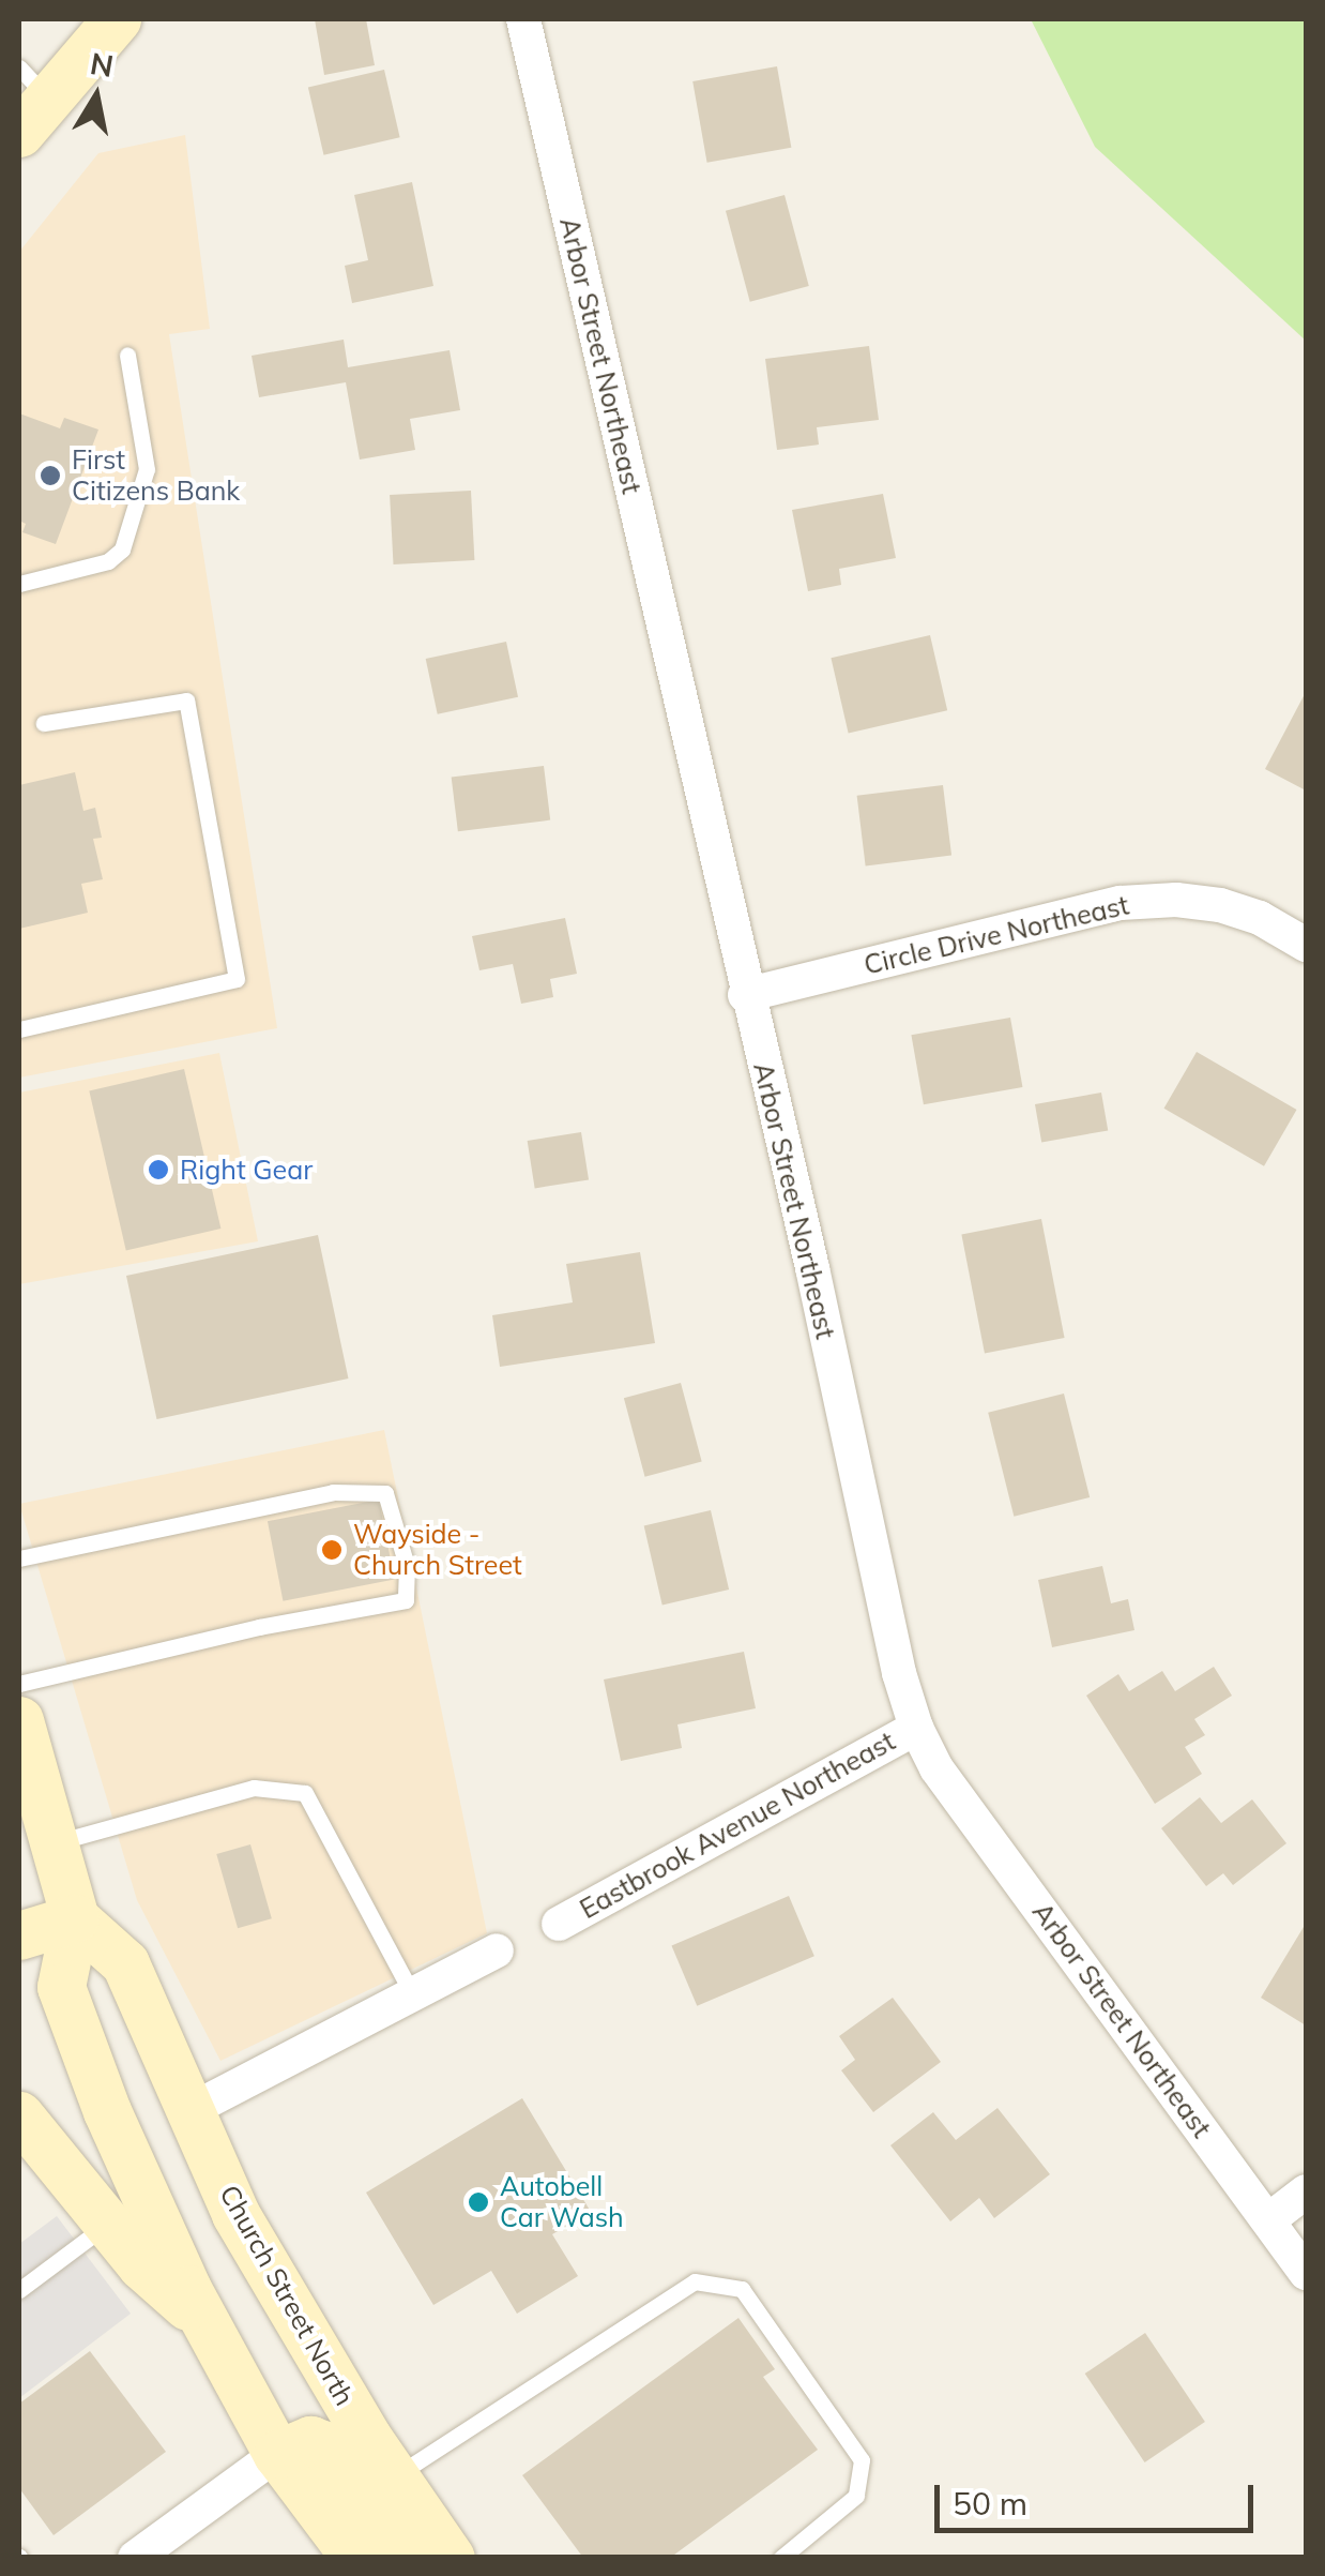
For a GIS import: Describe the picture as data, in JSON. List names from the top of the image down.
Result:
{
  "streets": {
    "main road": ["Church Street North"],
    "street": ["Arbor Street Northeast", "Circle Drive Northeast", "Eastbrook Avenue Northeast"]
  },
  "crossings": [
    ["Arbor Street Northeast", "Circle Drive Northeast"],
    ["Arbor Street Northeast", "Eastbrook Avenue Northeast"]
  ],
  "places": [
    "First Citizens Bank",
    "Right Gear",
    "Wayside - Church Street",
    "Autobell Car Wash"
  ],
  "scale_bar": "50 m",
  "north": "top"
}
